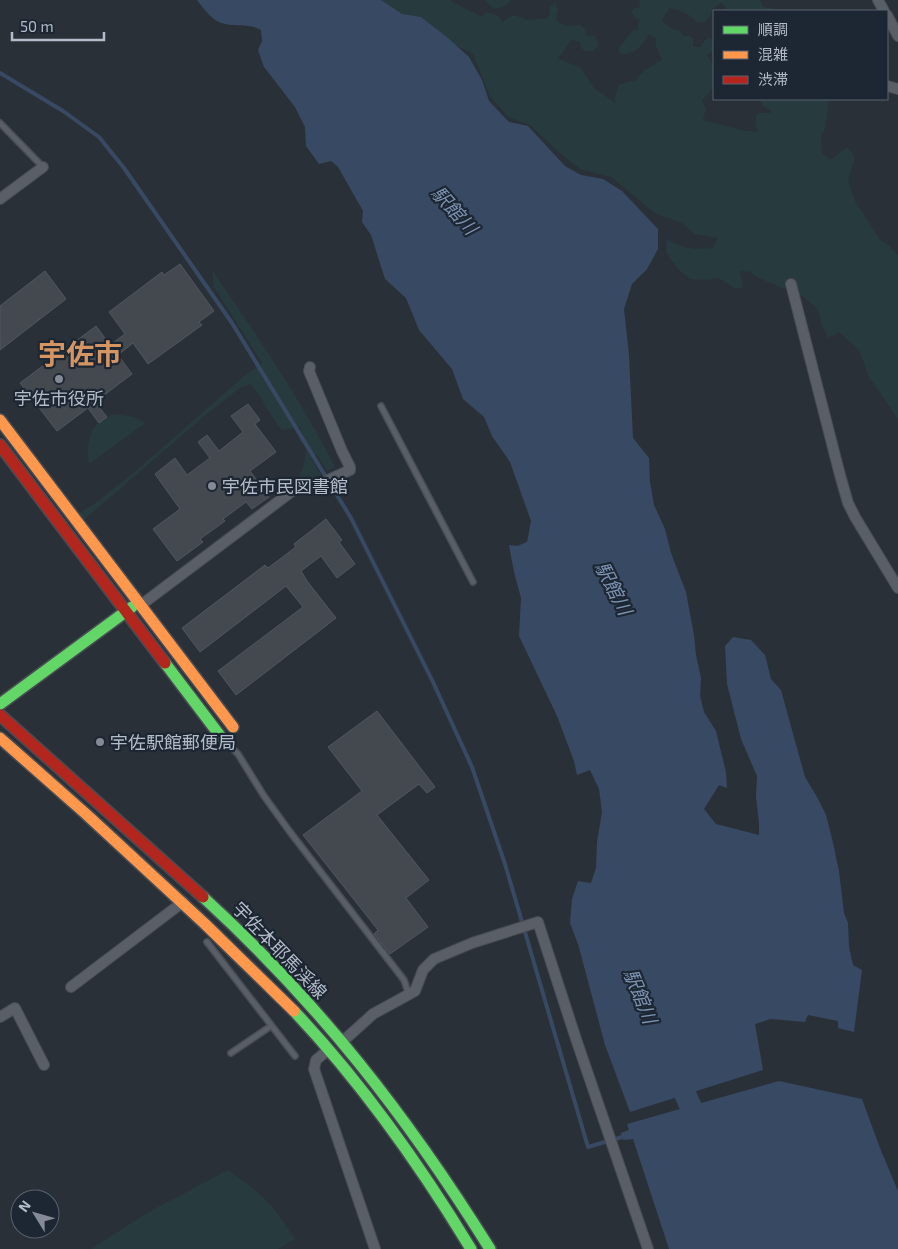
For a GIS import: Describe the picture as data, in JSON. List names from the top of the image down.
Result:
{
  "streets": {
    "main road": ["宇佐本耶馬渓線"]
  },
  "districts": ["宇佐市"],
  "water": ["駅館川"],
  "places": ["宇佐市役所", "宇佐市民図書館", "宇佐駅館郵便局"],
  "legend": ["順調", "混雑", "渋滞"],
  "scale_bar": "50 m",
  "north": "top left"
}
